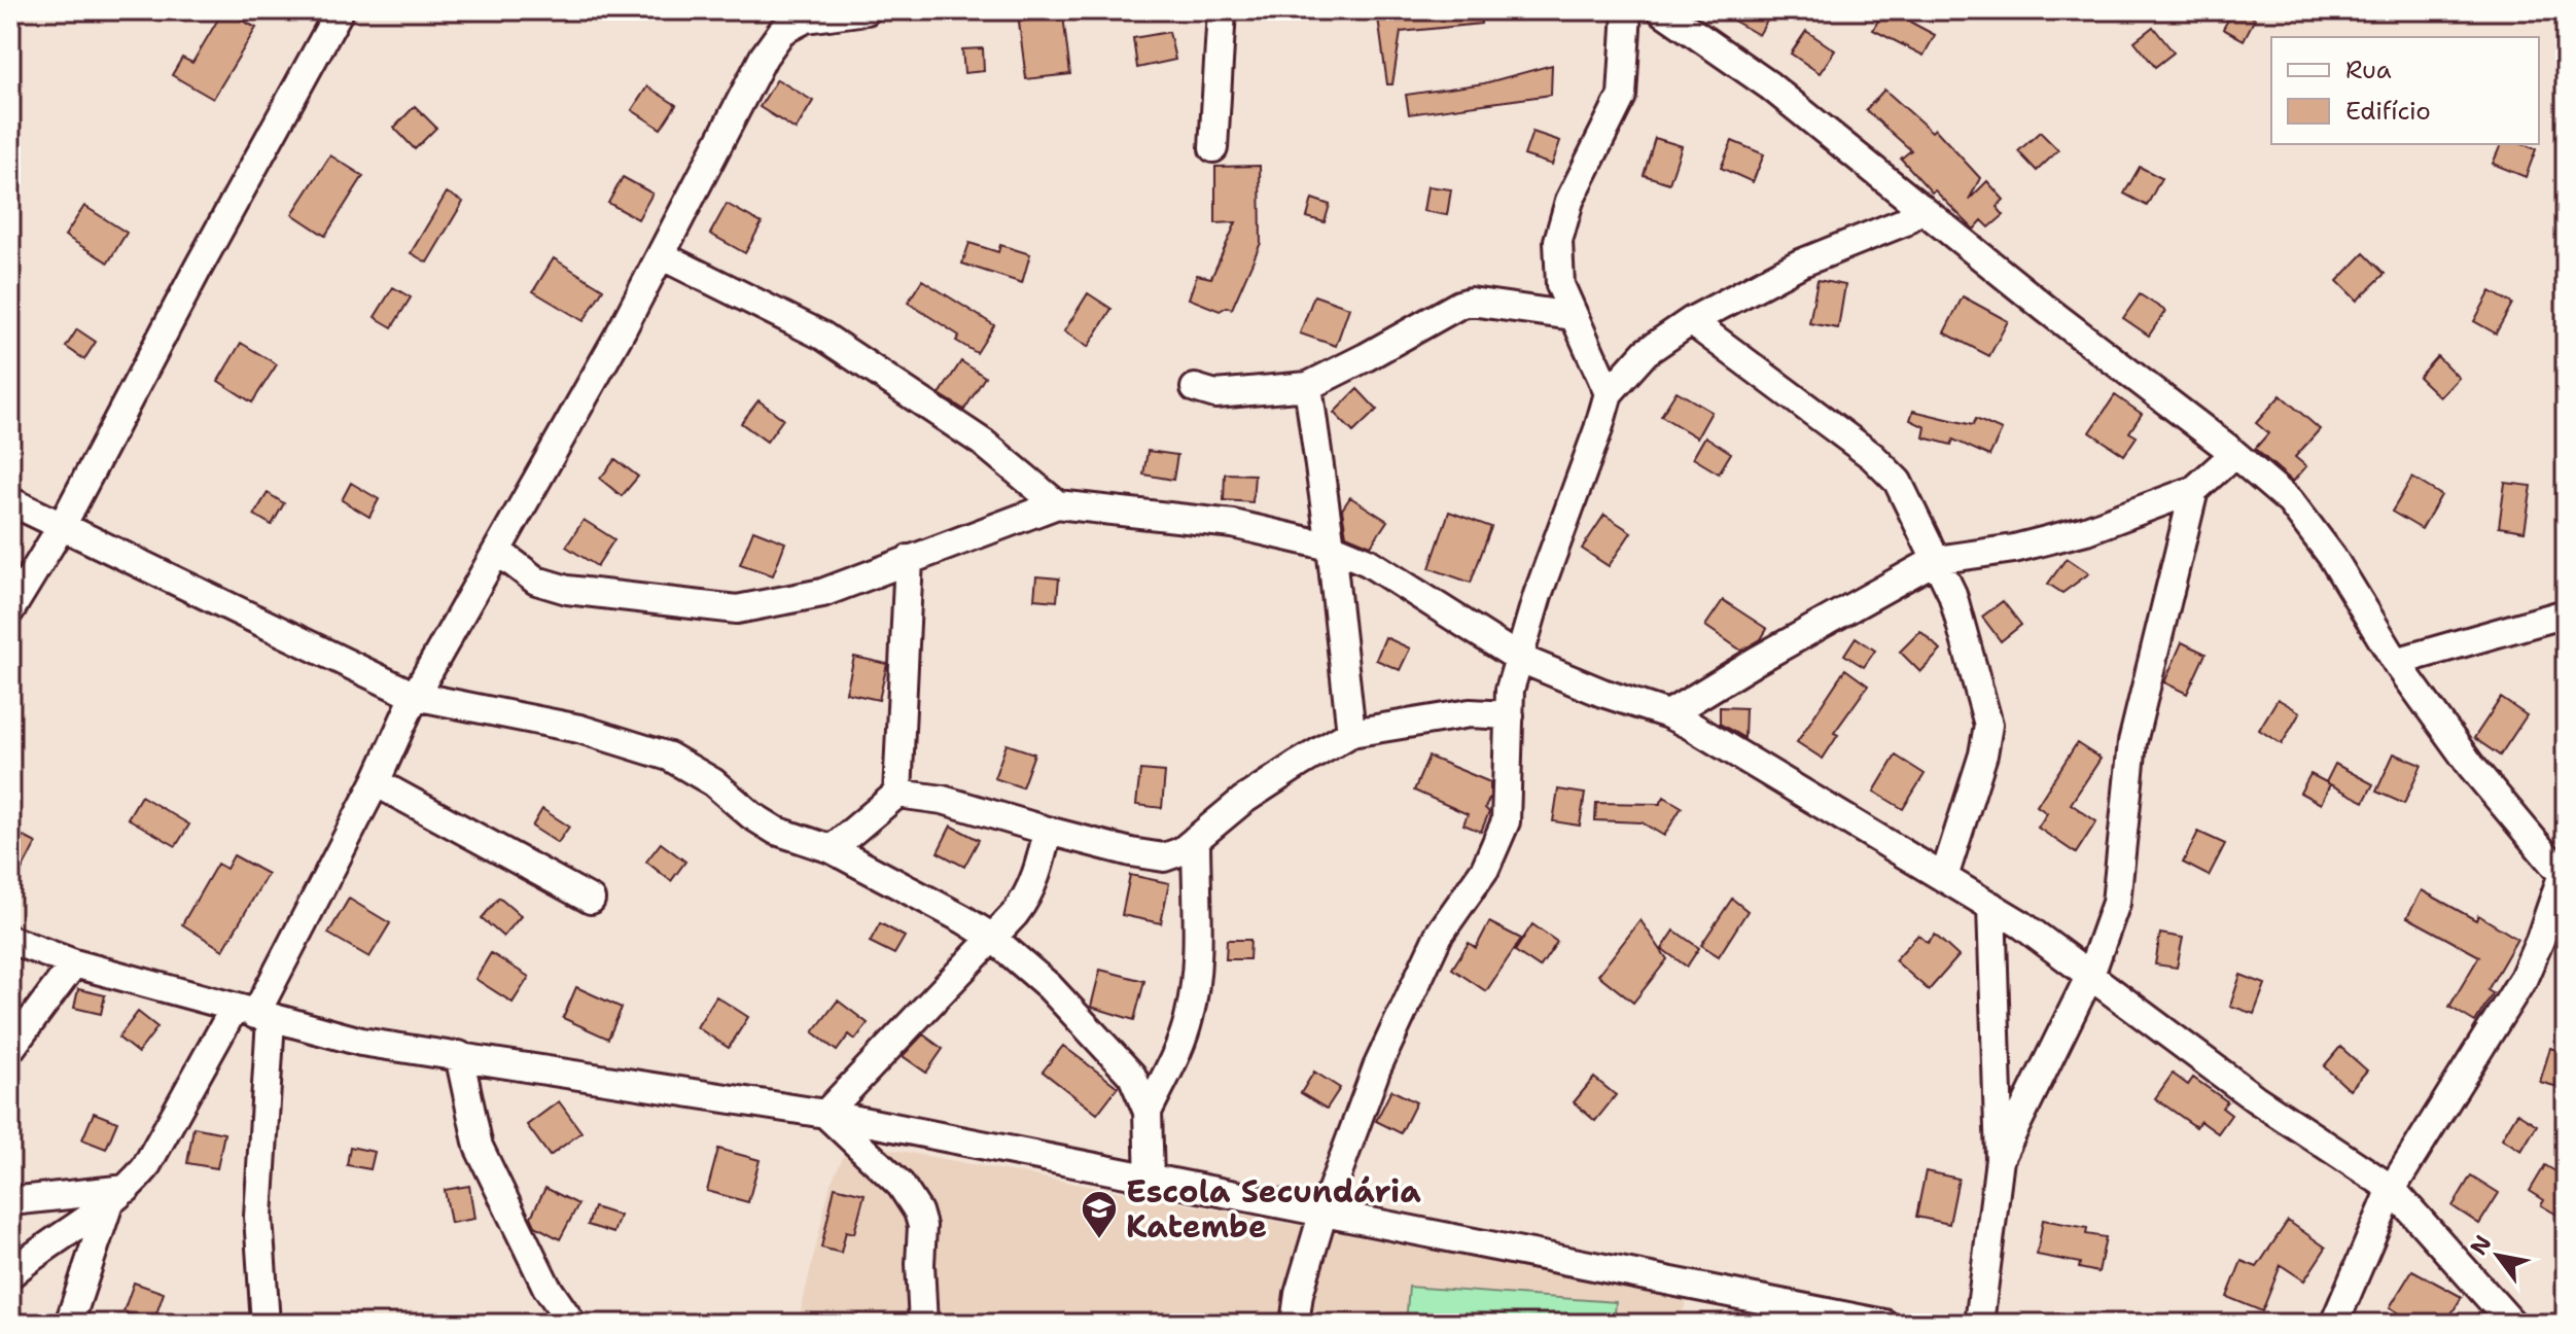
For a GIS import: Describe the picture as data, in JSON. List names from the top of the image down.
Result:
{
  "places": {
    "school or university": ["Escola Secundária Katembe"]
  },
  "legend": ["Rua", "Edifício"],
  "north": "top left"
}
